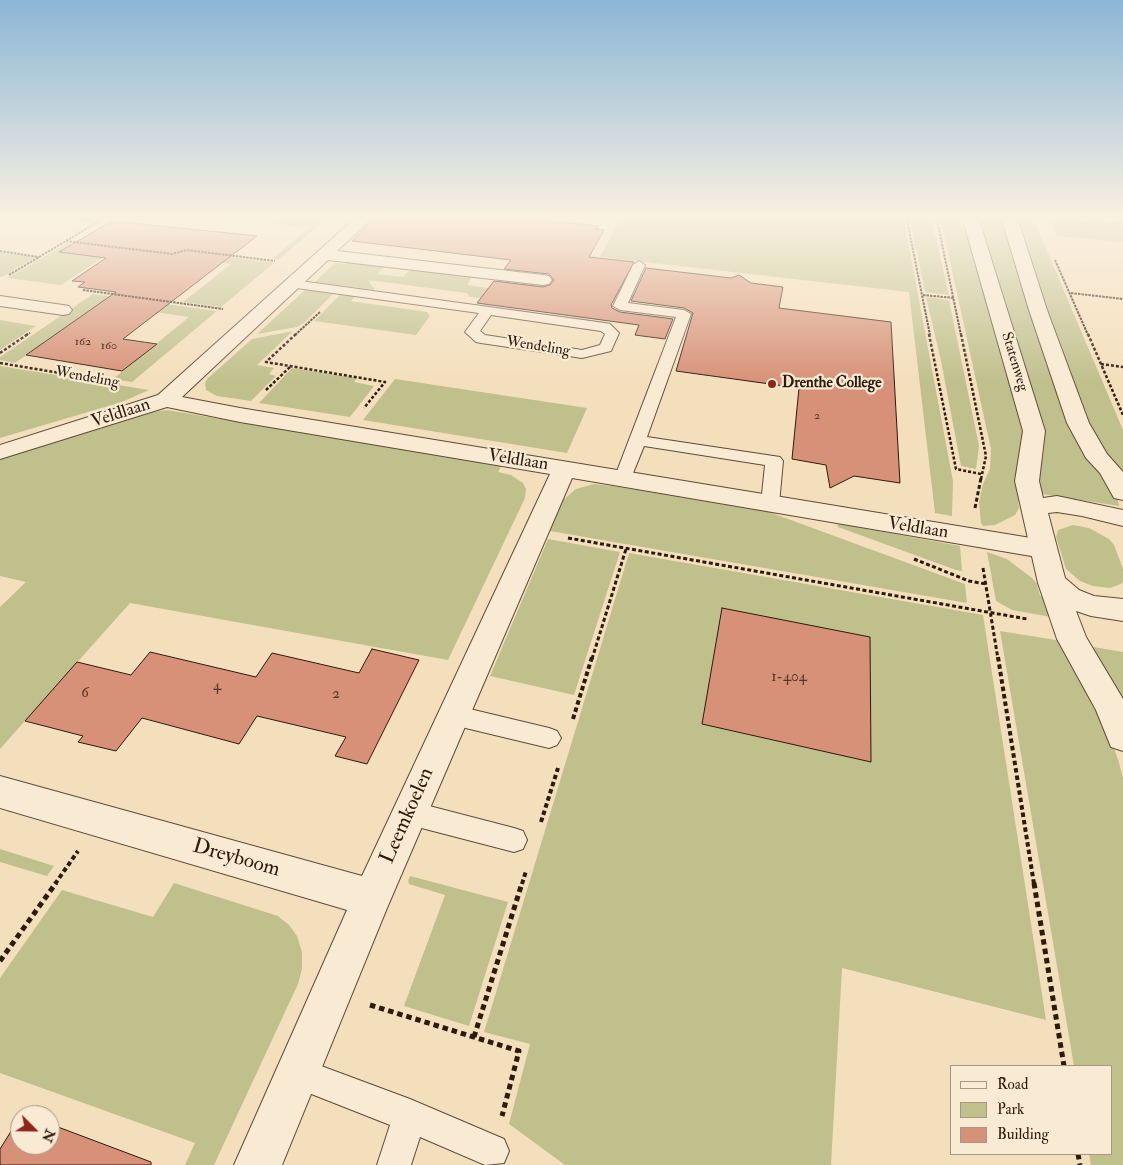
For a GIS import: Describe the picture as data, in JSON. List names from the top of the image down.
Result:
{
  "streets": {
    "street": [
      "Statenweg",
      "Veldlaan",
      "Leemkoelen",
      "Dreyboom"
    ],
    "lane": ["Wendeling"]
  },
  "crossings": [
    ["Wendeling", "Veldlaan"],
    ["Statenweg", "Veldlaan"],
    ["Veldlaan", "Leemkoelen"],
    ["Leemkoelen", "Dreyboom"]
  ],
  "places": ["Drenthe College"],
  "house_numbers": [
    "162",
    "160",
    "2",
    "1-404",
    "4",
    "6",
    "2"
  ],
  "legend": ["Road", "Park", "Building"],
  "north": "bottom right"
}
